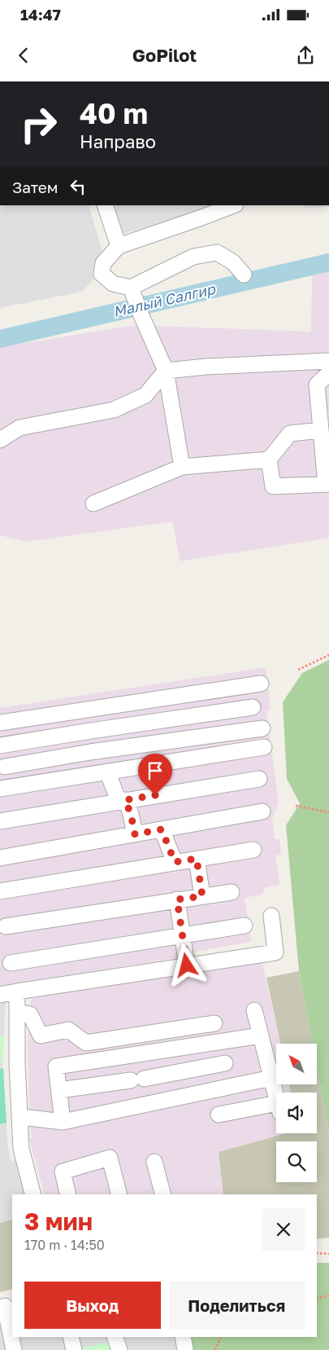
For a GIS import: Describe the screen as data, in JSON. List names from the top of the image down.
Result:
{
  "water": ["Малый Салгир"],
  "north": "top left",
  "page": {
    "status": "14:47",
    "header": "GoPilot",
    "turn": ["40 m", "Направо"],
    "then": "Затем",
    "heading": ["3 мин", "170 m · 14:50"],
    "buttons": ["Выход", "Поделиться"]
  }
}
